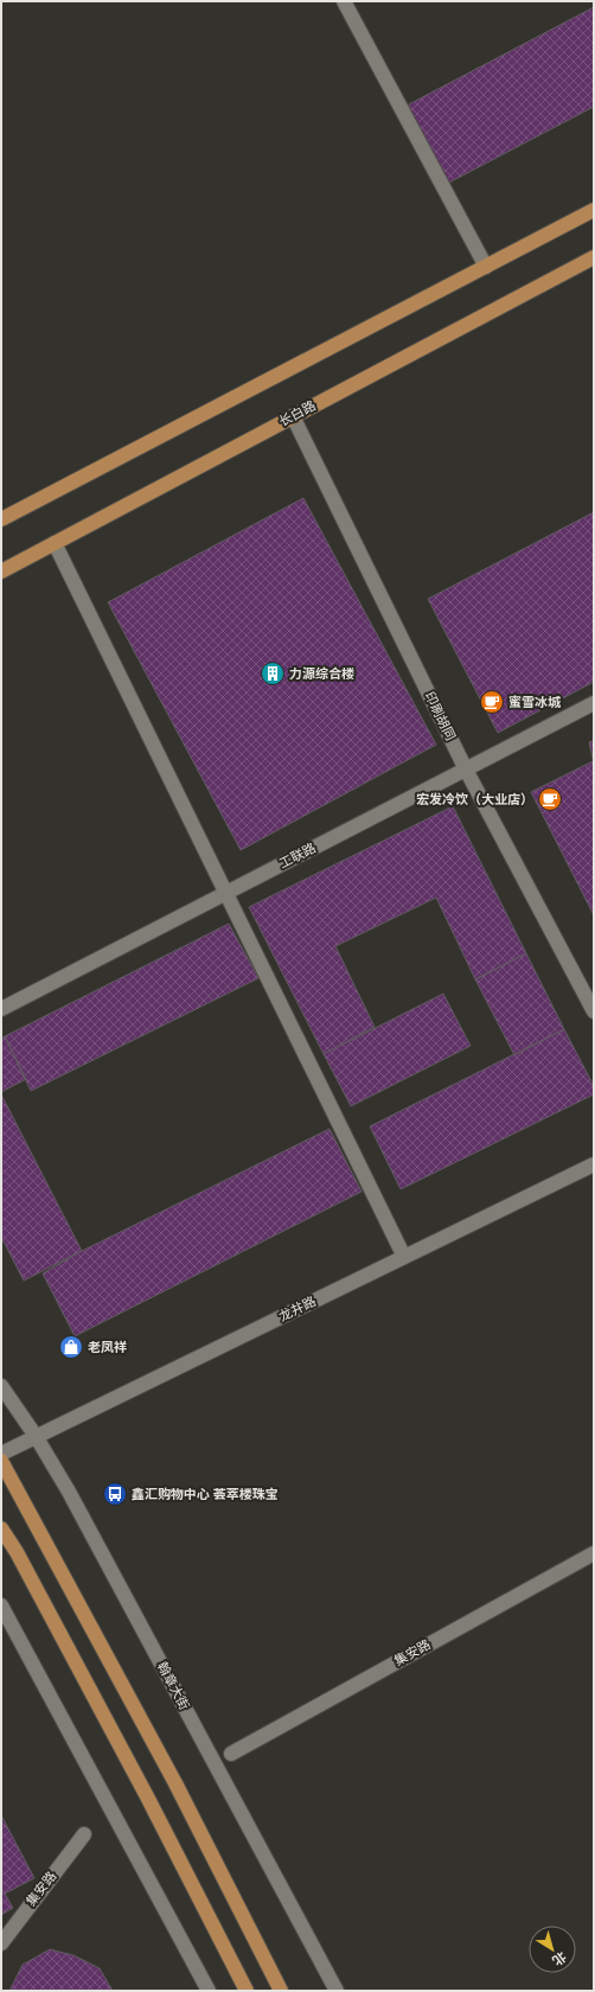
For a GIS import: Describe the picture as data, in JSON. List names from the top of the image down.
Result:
{
  "streets": {
    "main road": ["长白路"],
    "street": [
      "印刷胡同",
      "工联路",
      "龙井路",
      "集安路",
      "翰章大街"
    ]
  },
  "crossings": [
    ["长白路", "印刷胡同"],
    ["印刷胡同", "工联路"],
    ["龙井路", "翰章大街"]
  ],
  "places": {
    "building": ["力源综合楼"],
    "cafe": ["蜜雪冰城", "宏发冷饮（大业店）"],
    "shop": ["老凤祥"],
    "bus stop": ["鑫汇购物中心 荟萃楼珠宝"]
  },
  "north": "bottom right"
}
